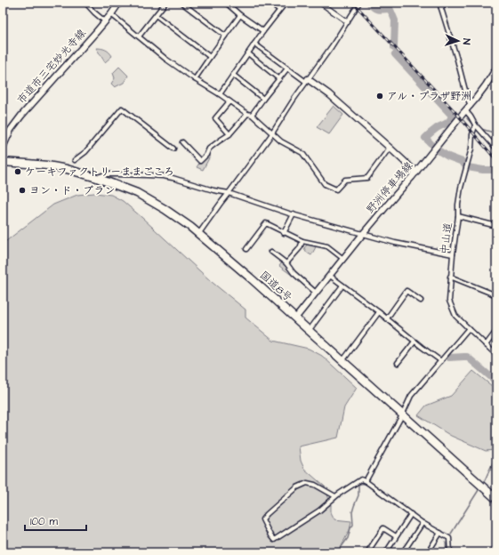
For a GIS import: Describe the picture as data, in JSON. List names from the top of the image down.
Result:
{
  "streets": {
    "highway": ["国道8号"],
    "street": ["市道市三宅妙光寺線", "野洲停車場線", "中山道"]
  },
  "crossings": [
    ["野洲停車場線", "国道8号"]
  ],
  "places": ["アル・プラザ野洲", "ケーキファクトリーままごころ", "ヨン・ド・ブラン"],
  "scale_bar": "100 m",
  "north": "right"
}
